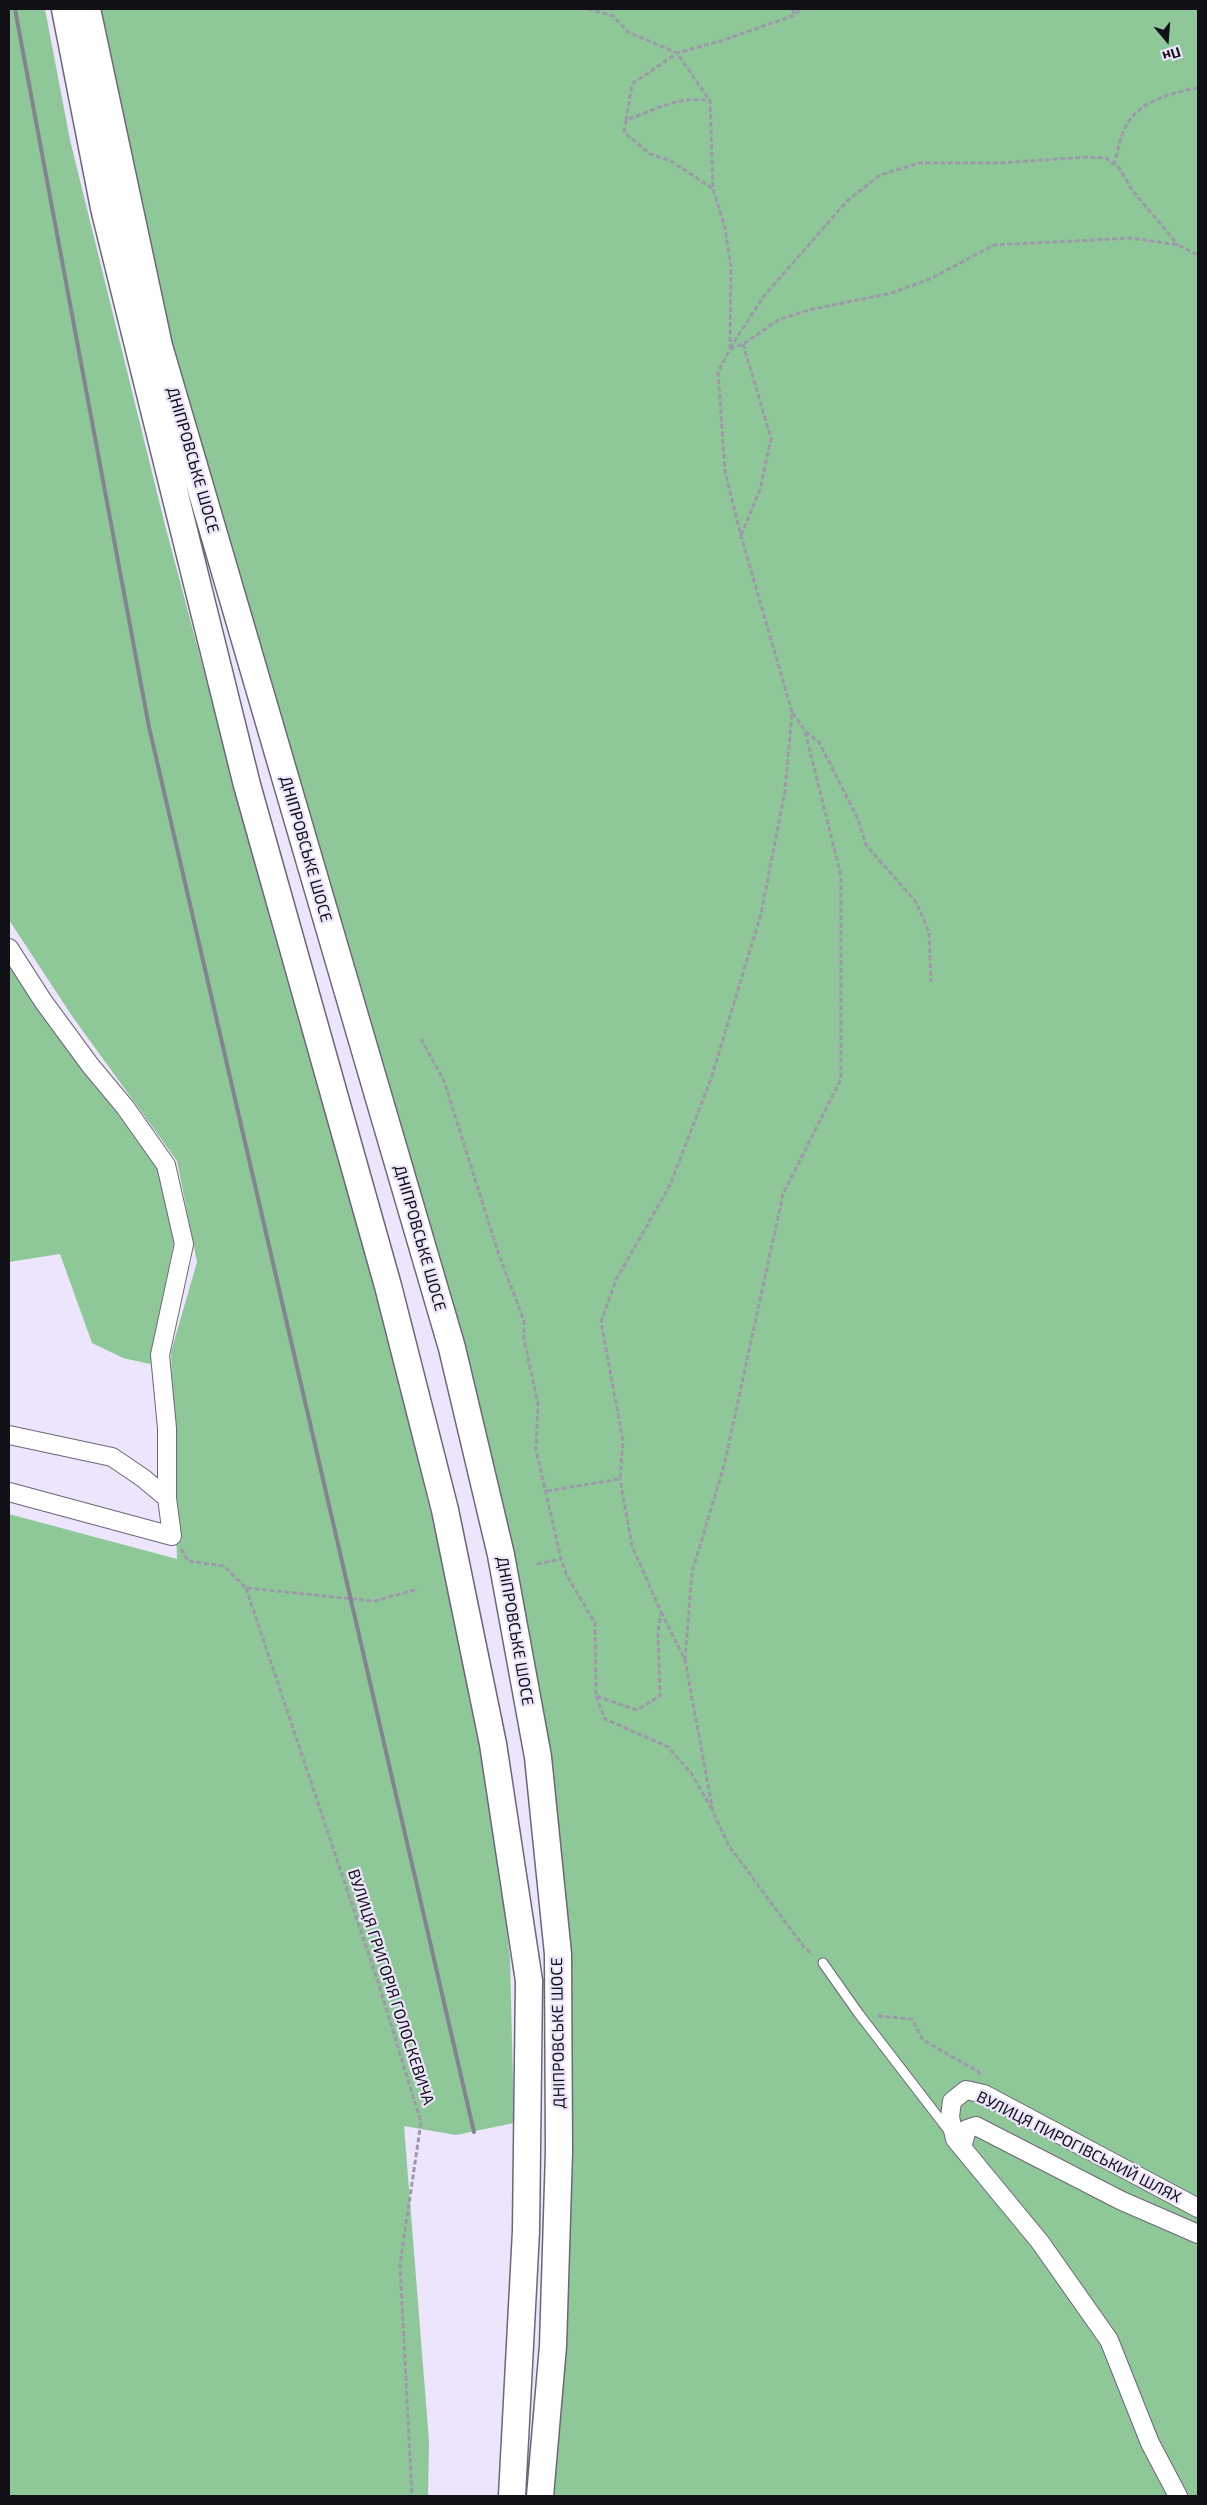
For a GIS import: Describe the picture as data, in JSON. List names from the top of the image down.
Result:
{
  "streets": {
    "main road": ["ДНІПРОВСЬКЕ ШОСЕ"],
    "street": ["ВУЛИЦЯ ПИРОГІВСЬКИЙ ШЛЯХ"],
    "path": ["ВУЛИЦЯ ГРИГОРІЯ ГОЛОСКЕВИЧА"]
  },
  "north": "bottom"
}
